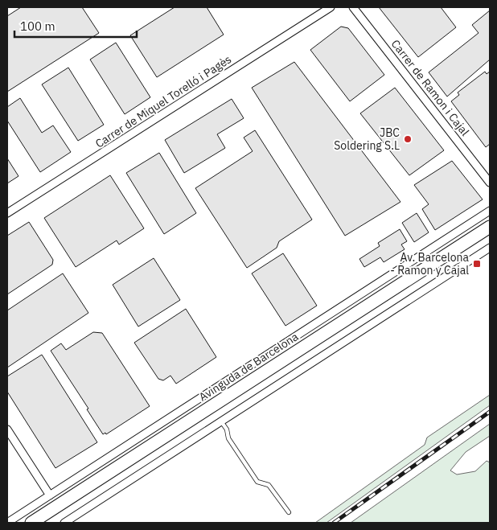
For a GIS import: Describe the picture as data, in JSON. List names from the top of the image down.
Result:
{
  "streets": {
    "main road": ["Avinguda de Barcelona"],
    "street": ["Carrer de Ramon i Cajal", "Carrer de Miquel Torelló i Pagès"]
  },
  "places": {
    "other": ["JBC Soldering S.L"],
    "transit": ["Av. Barcelona - Ramon y Cajal"]
  },
  "scale_bar": "100 m"
}
